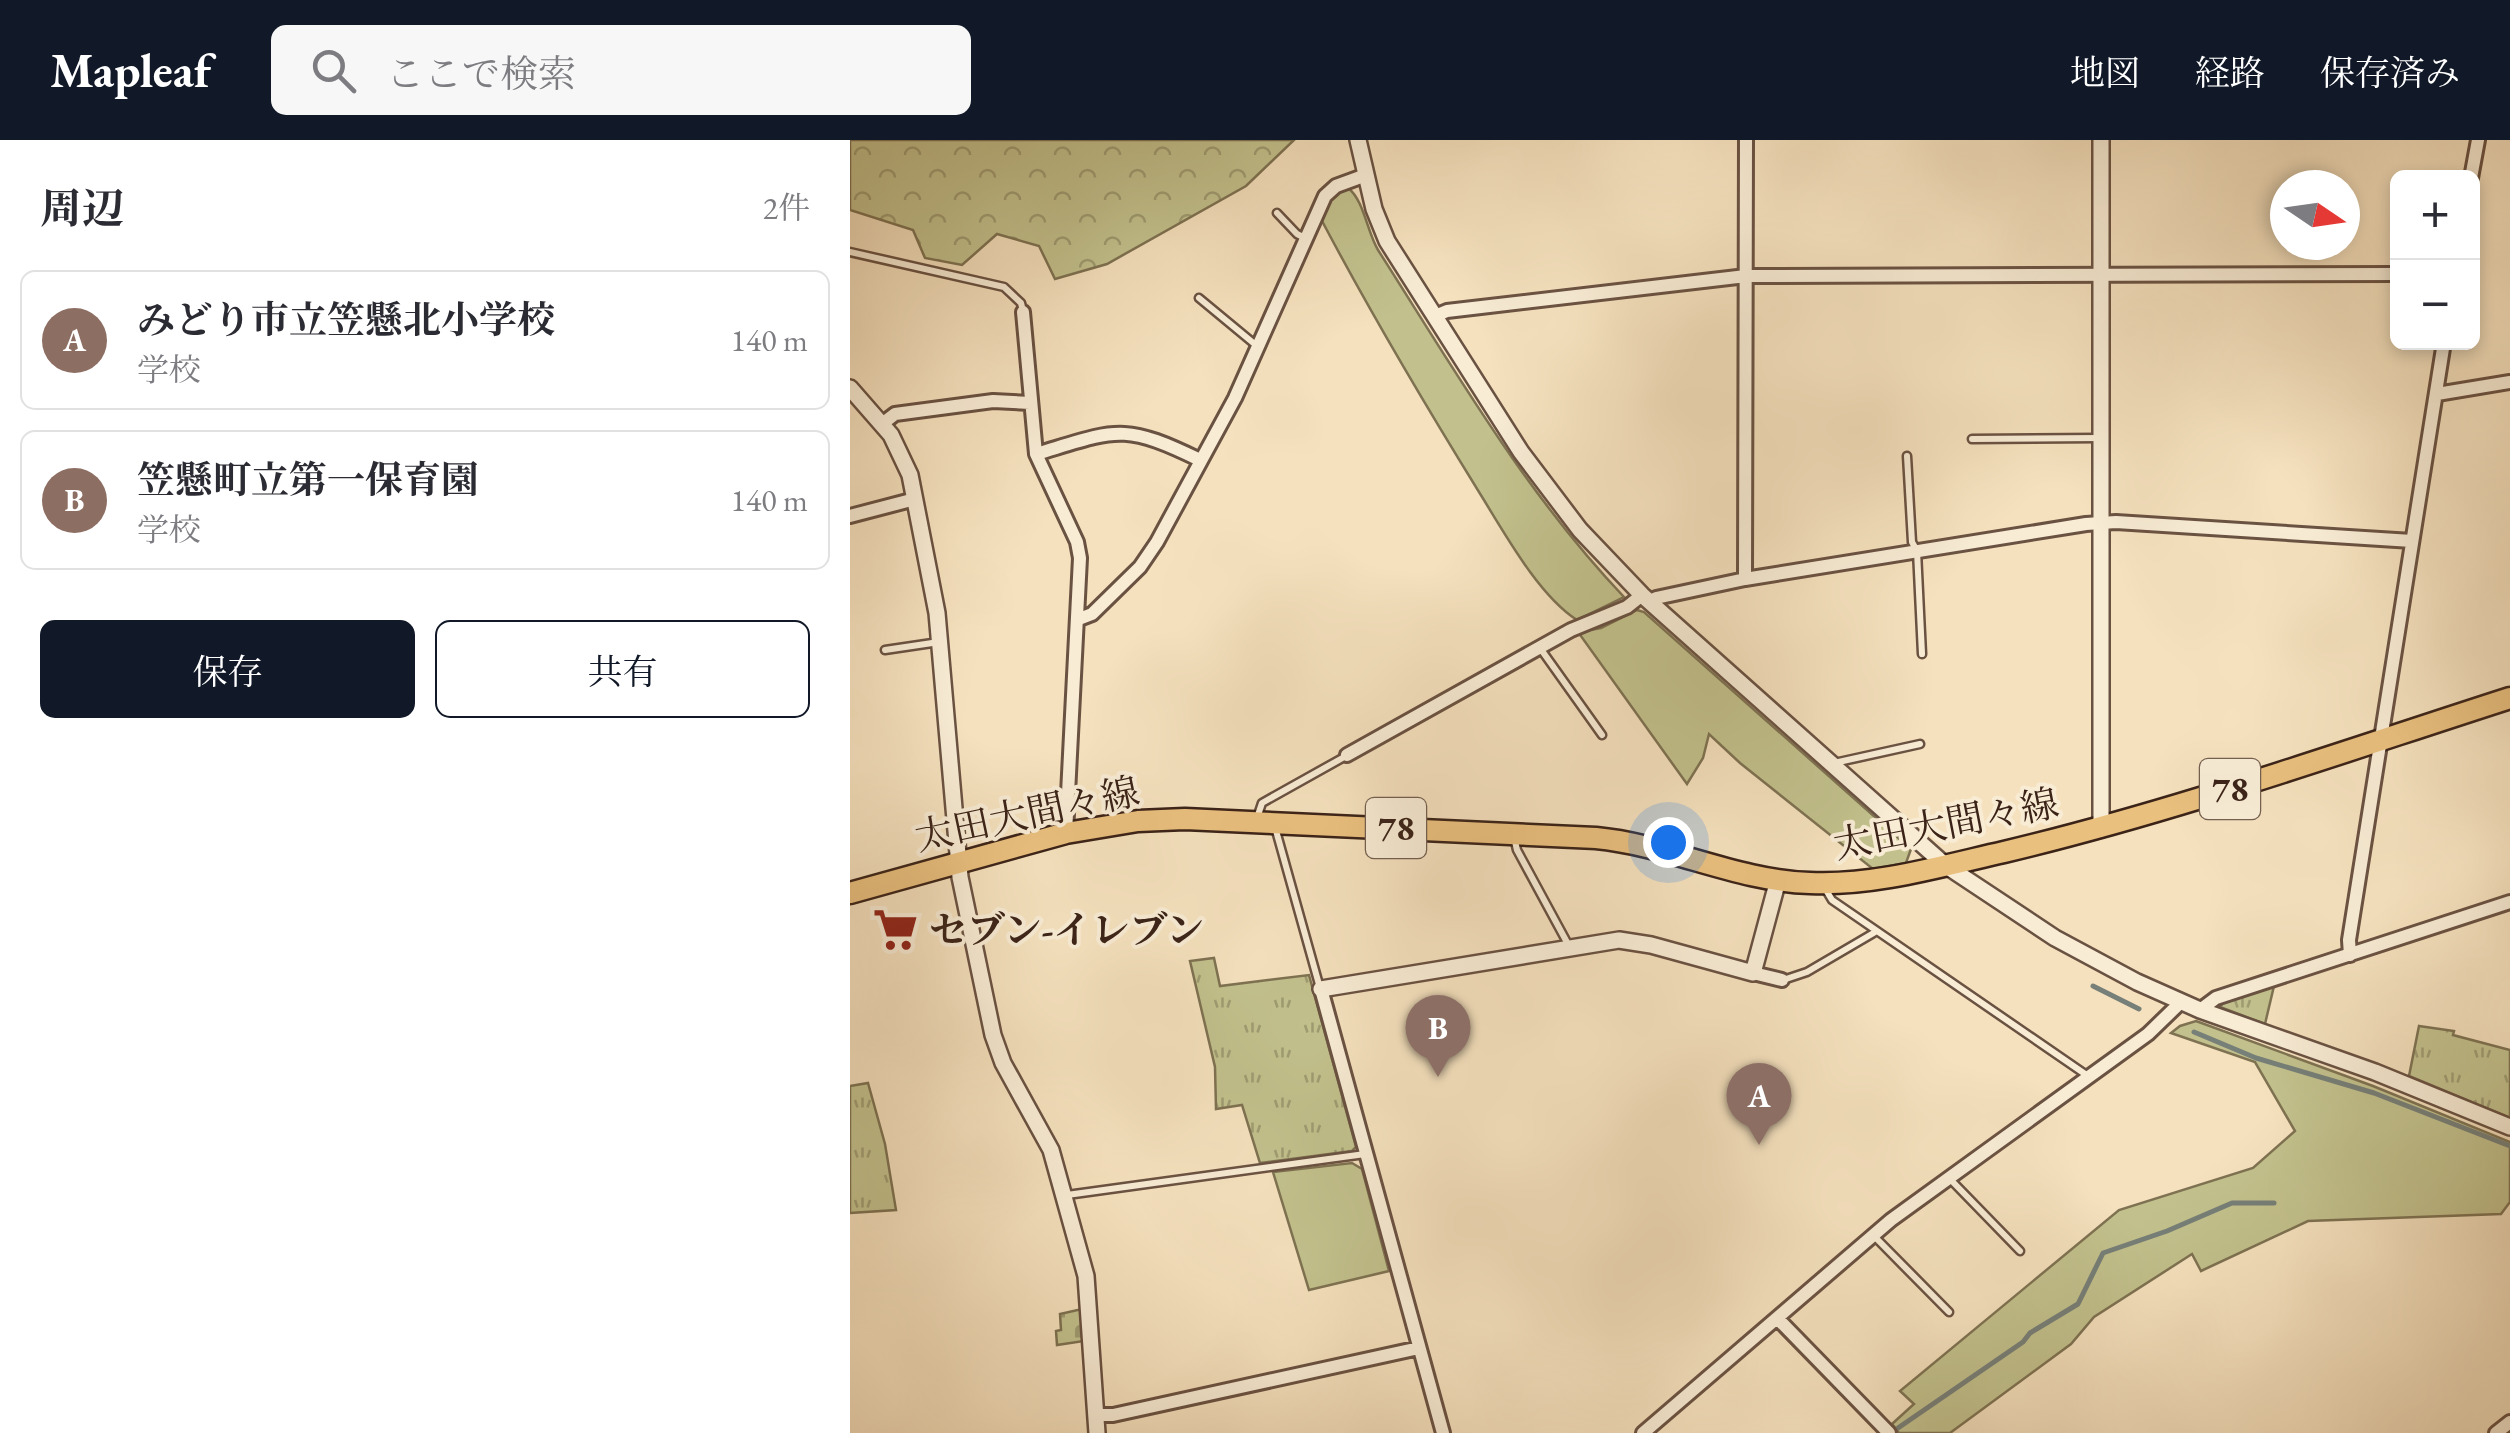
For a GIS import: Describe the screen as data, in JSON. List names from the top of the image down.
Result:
{
  "streets": {
    "main road": ["78", "太田大間々線"]
  },
  "places": {
    "supermarket": ["セブン-イレブン"]
  },
  "north": "right",
  "page": {
    "header": "Mapleaf",
    "search": "ここで検索",
    "nav": ["地図", "経路", "保存済み"],
    "heading": ["周辺", "2件"],
    "map_buttons": ["+", "−"],
    "list": [
      {
        "mark": "A",
        "name": "みどり市立笠懸北小学校",
        "note": "学校",
        "value": "140 m"
      },
      {
        "mark": "B",
        "name": "笠懸町立第一保育園",
        "note": "学校",
        "value": "140 m"
      }
    ],
    "buttons": ["保存", "共有"],
    "pins": ["B", "A"]
  }
}
